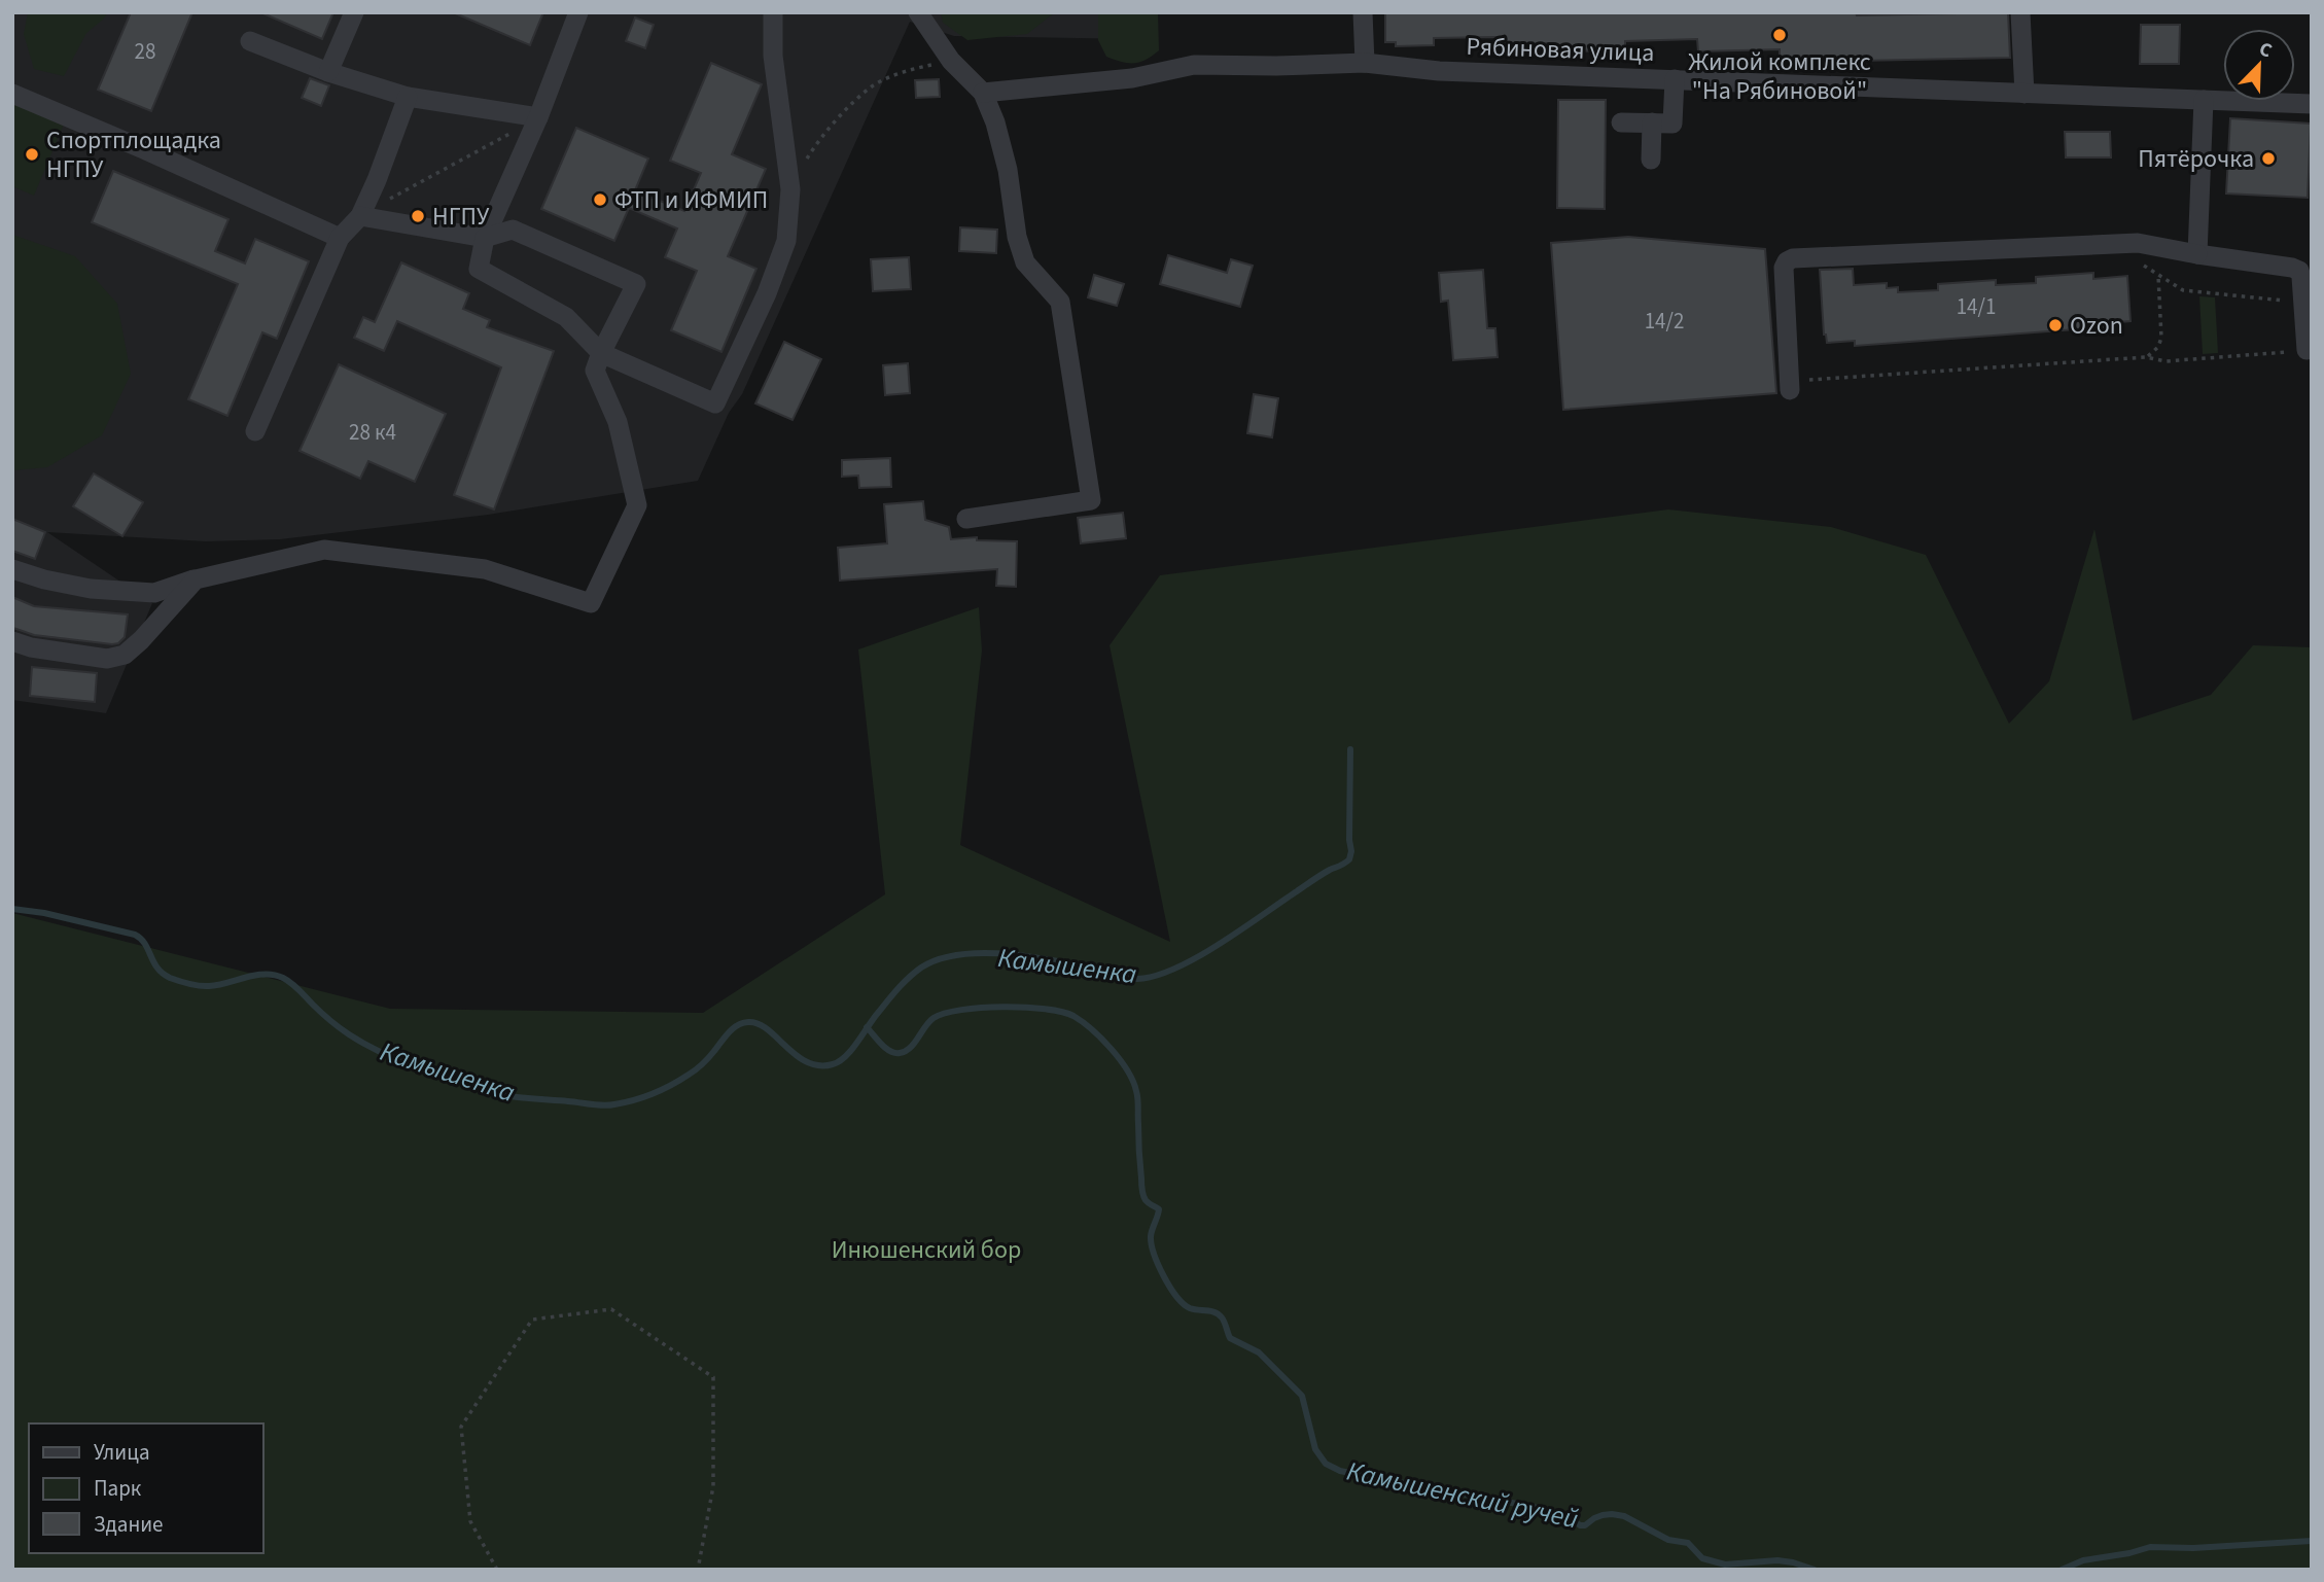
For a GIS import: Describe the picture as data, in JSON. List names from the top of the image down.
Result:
{
  "streets": {
    "street": ["Рябиновая улица"]
  },
  "water": ["Камышенка", "Камышенский ручей"],
  "parks": ["Инюшенский бор"],
  "places": [
    "Жилой комплекс \"На Рябиновой\"",
    "Спортплощадка НГПУ",
    "Пятёрочка",
    "ФТП и ИФМИП",
    "НГПУ",
    "Ozon"
  ],
  "house_numbers": [
    "28",
    "14/1",
    "14/2",
    "28 к4"
  ],
  "legend": ["Улица", "Парк", "Здание"],
  "north": "top right"
}
